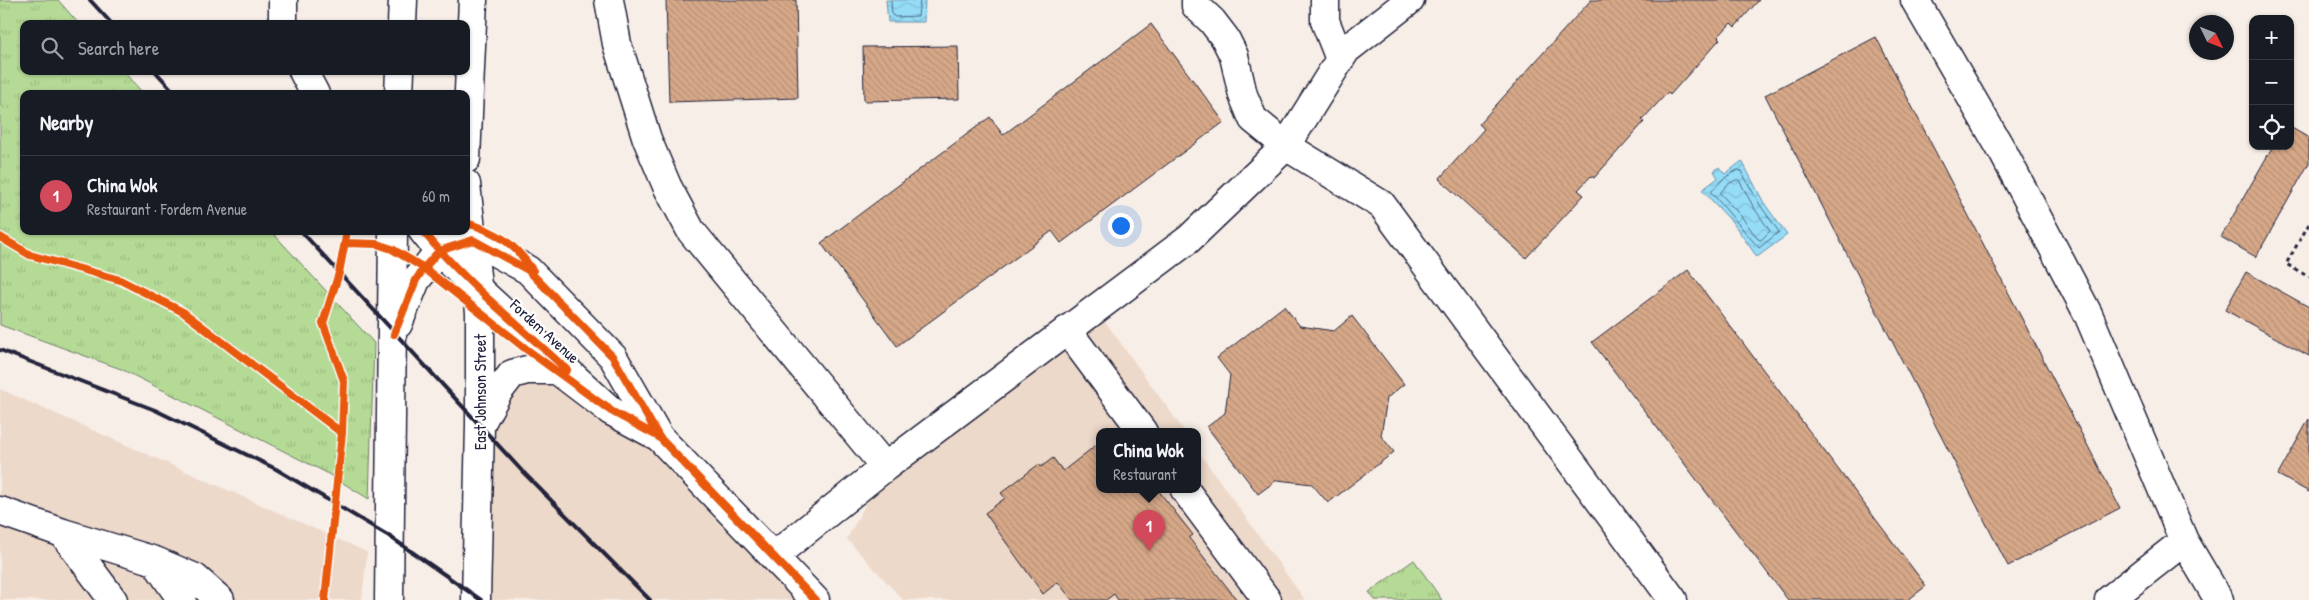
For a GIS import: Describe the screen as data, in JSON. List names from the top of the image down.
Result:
{
  "streets": {
    "main road": ["Fordem Avenue", "East Johnson Street"]
  },
  "crossings": [
    ["Fordem Avenue", "East Johnson Street"]
  ],
  "north": "bottom right",
  "page": {
    "map_buttons": ["+", "−"],
    "search": "Search here",
    "heading": "Nearby",
    "list": [
      {
        "mark": "1",
        "name": "China Wok",
        "note": "Restaurant · Fordem Avenue",
        "value": "60 m"
      }
    ],
    "popup": ["China Wok", "Restaurant"],
    "pins": "1"
  }
}
